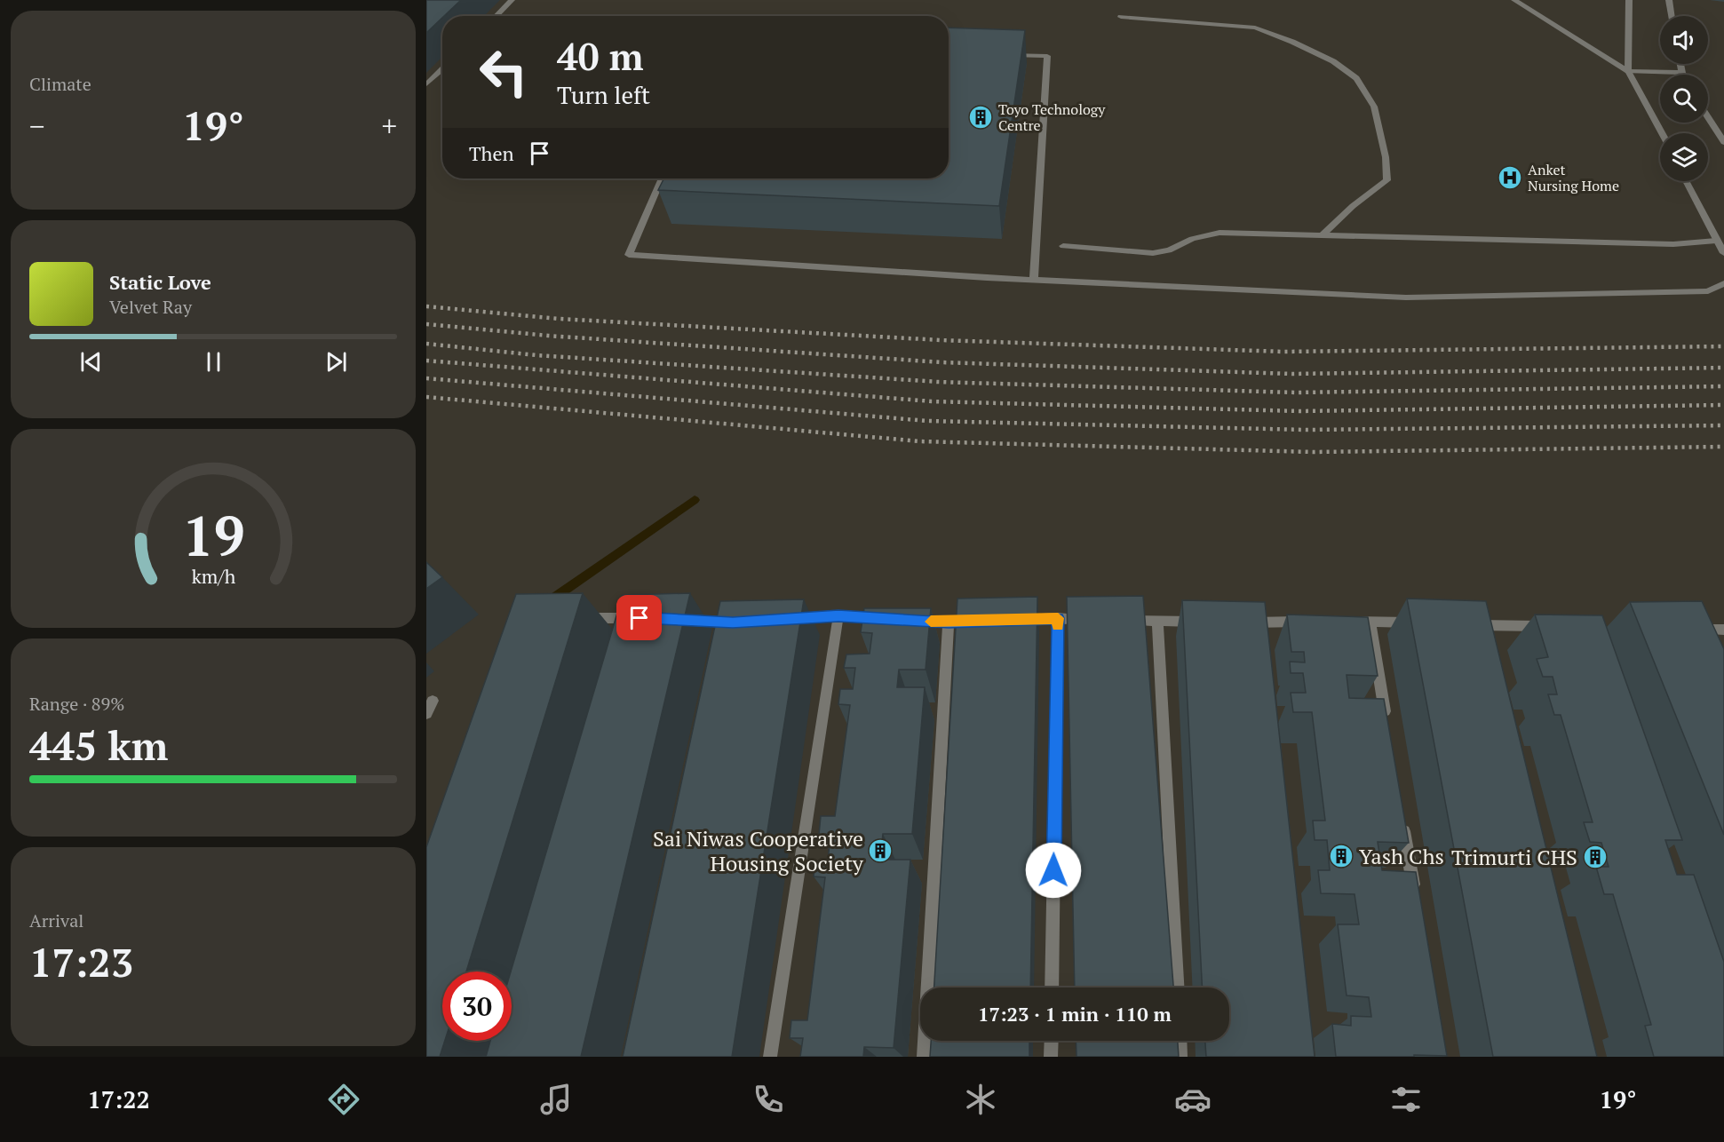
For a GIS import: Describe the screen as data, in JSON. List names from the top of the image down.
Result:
{
  "places": {
    "building": [
      "Toyo Technology Centre",
      "Sai Niwas Cooperative Housing Society",
      "Yash Chs",
      "Trimurti CHS"
    ],
    "hospital": ["Anket Nursing Home"]
  },
  "page": {
    "tile": [
      "Climate",
      ["Range · 89%", "445 km"],
      ["Arrival", "17:23"]
    ],
    "turn": ["40 m", "Turn left"],
    "heat": ["−", "19°", "+"],
    "then": "Then",
    "song": ["Static Love", "Velvet Ray"],
    "limit": "30",
    "trip": "17:23 · 1 min · 110 m",
    "tabs": ["17:22", "19°"],
    "gauge": ["19", "km/h"]
  }
}
